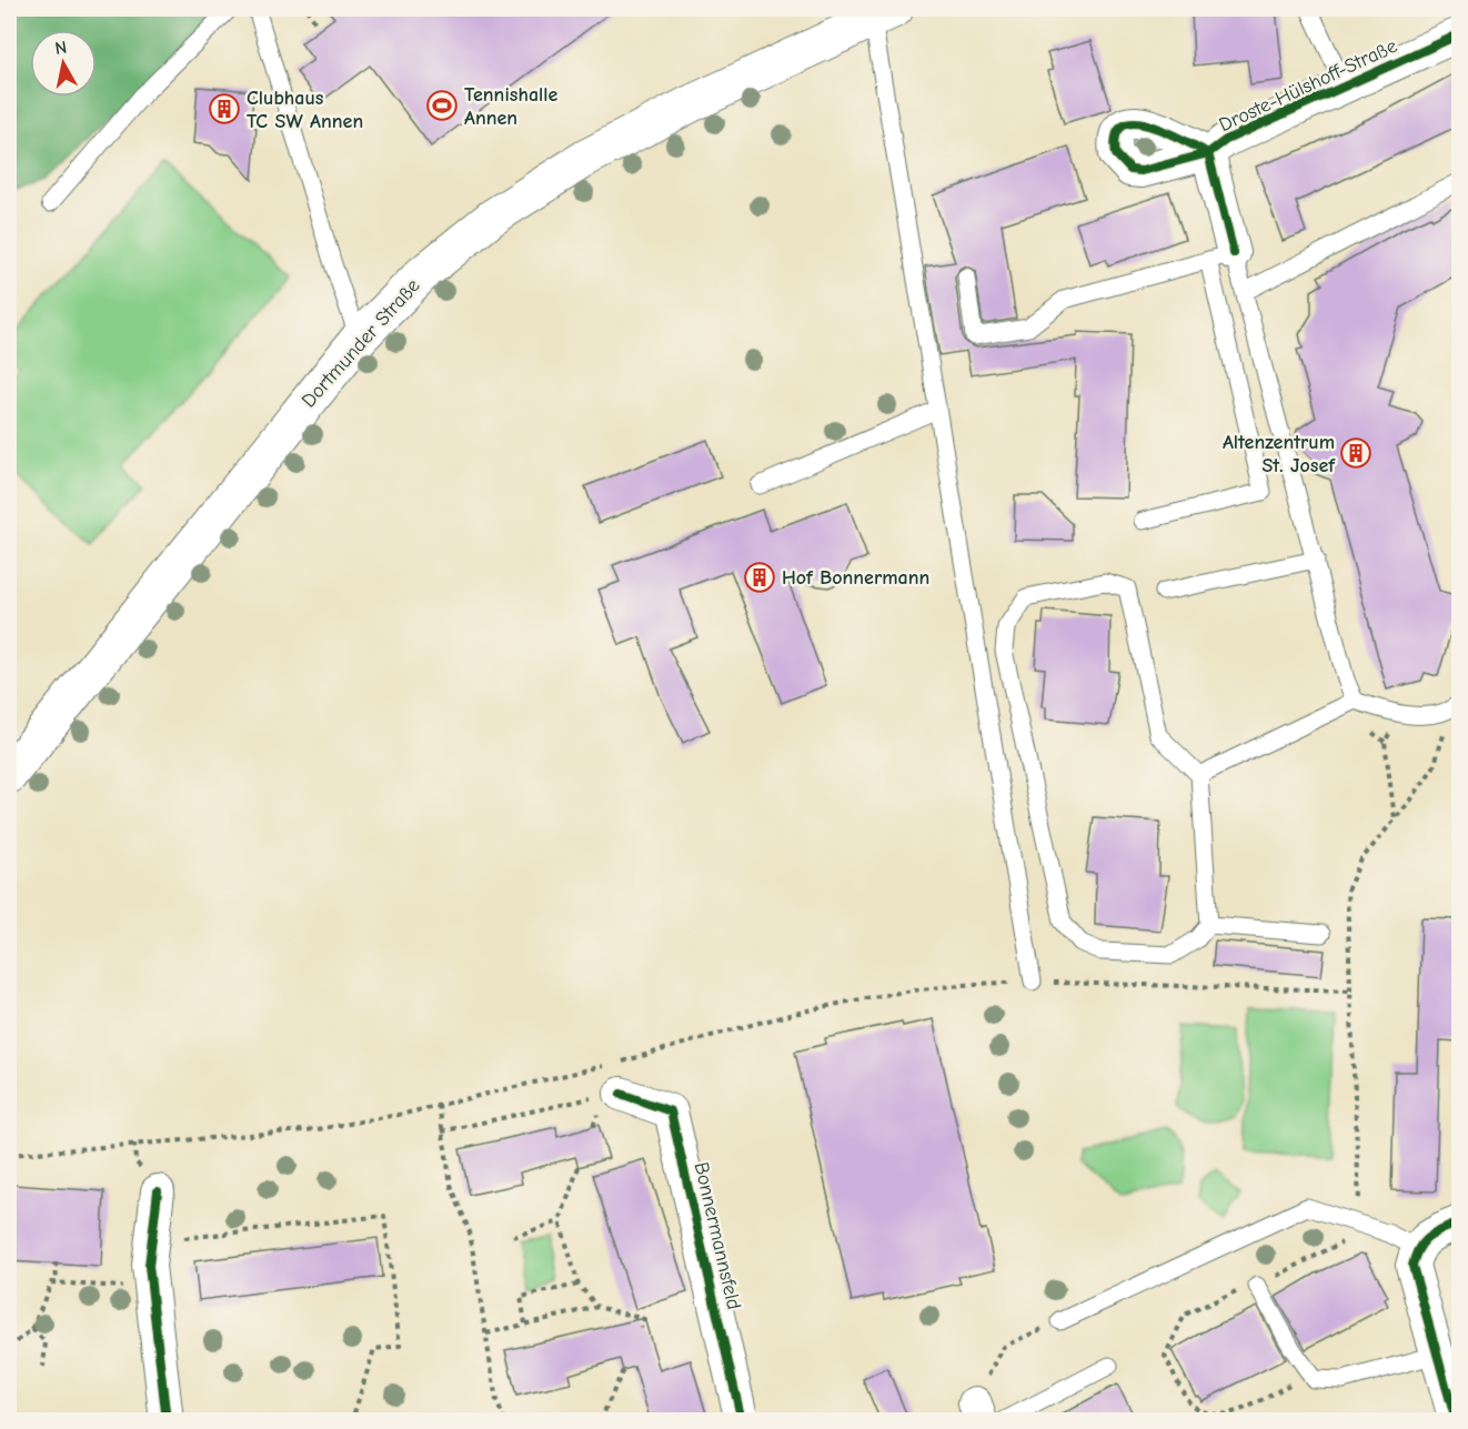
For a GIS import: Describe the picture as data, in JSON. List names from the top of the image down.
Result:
{
  "streets": {
    "main road": ["Dortmunder Straße"],
    "street": ["Droste-Hülshoff-Straße", "Bonnermannsfeld"]
  },
  "places": {
    "sports": ["Tennishalle Annen"],
    "building": ["Clubhaus TC SW Annen", "Altenzentrum St. Josef", "Hof Bonnermann"]
  },
  "north": "top"
}
